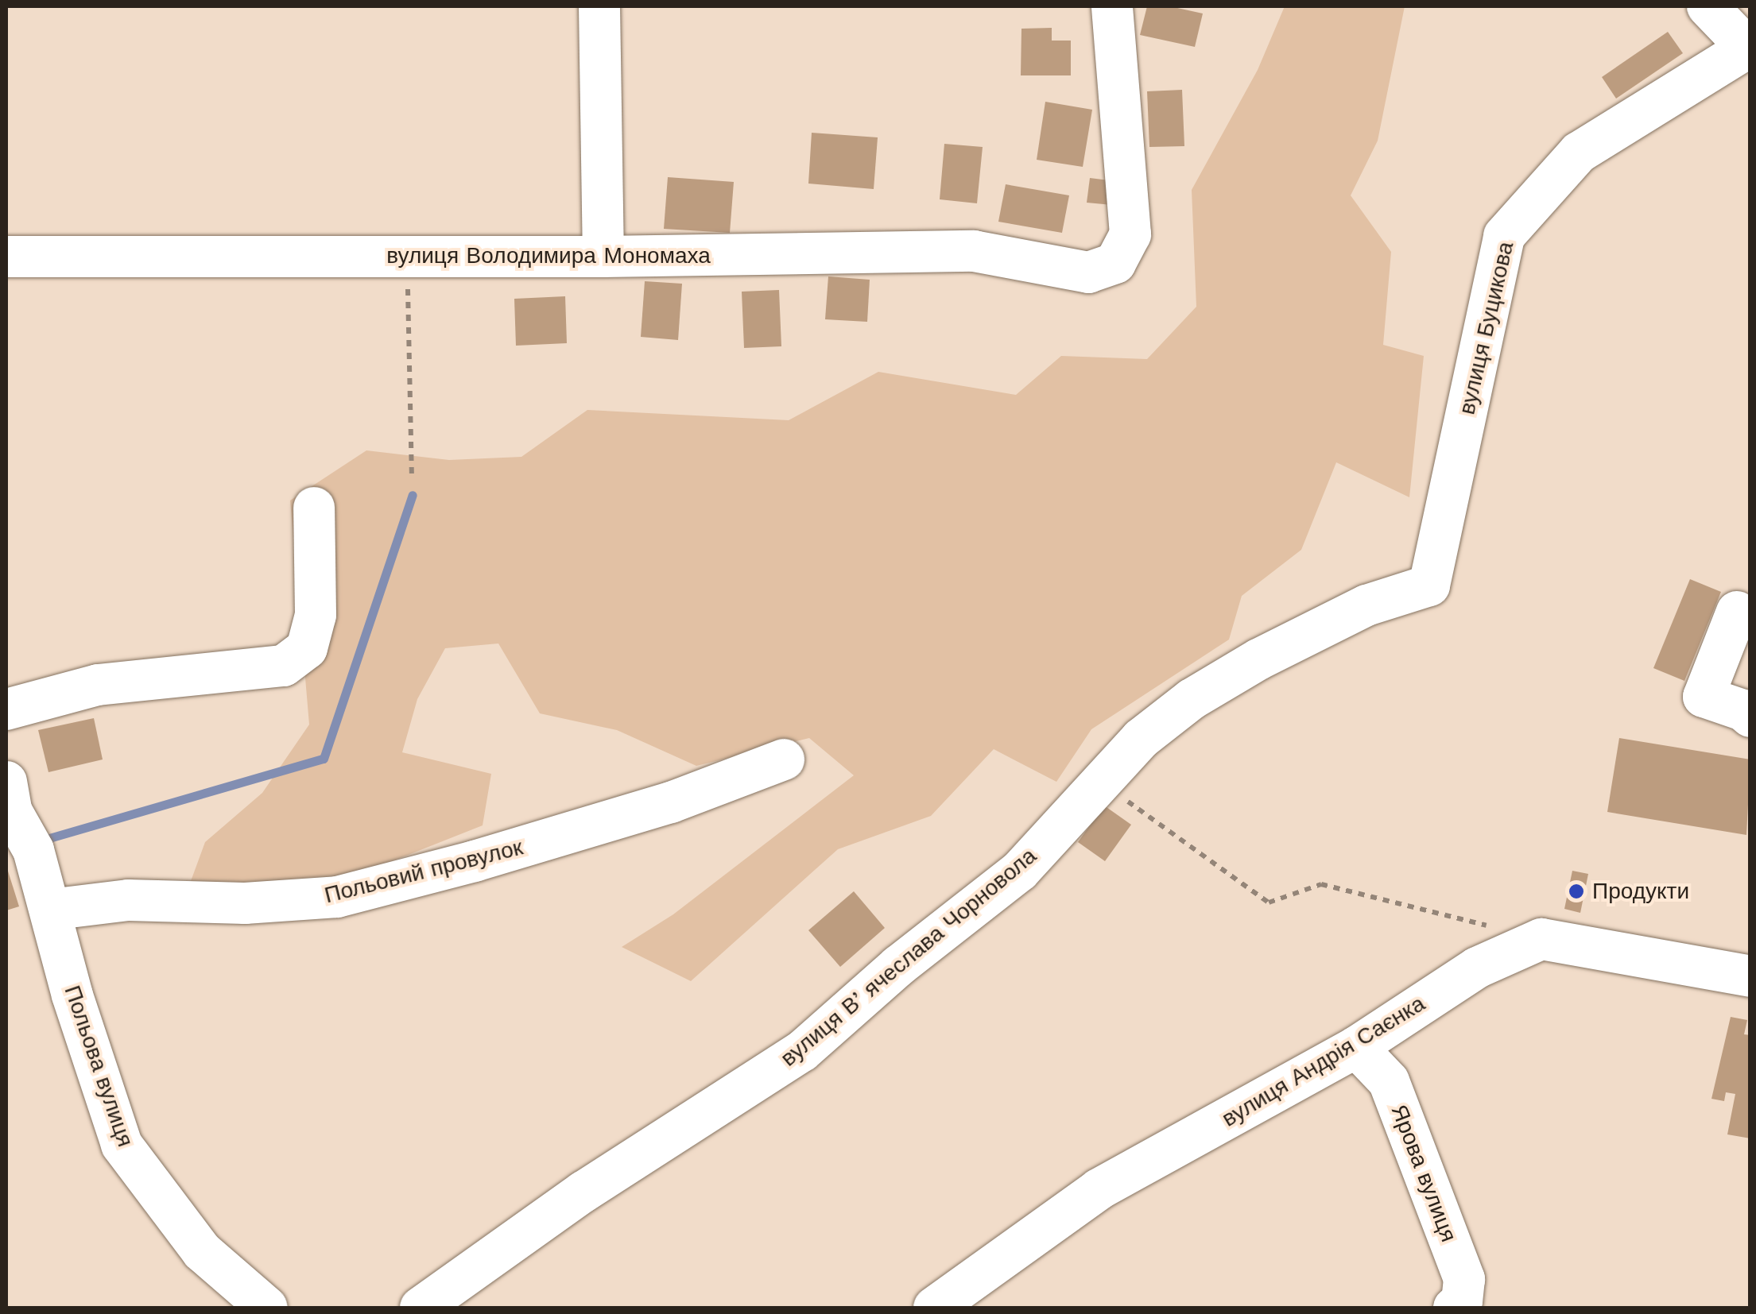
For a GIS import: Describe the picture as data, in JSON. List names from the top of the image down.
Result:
{
  "streets": {
    "street": [
      "вулиця Володимира Мономаха",
      "вулиця Буцикова",
      "Польовий провулок",
      "вулиця Вʼячеслава Чорновола",
      "вулиця Андрія Саєнка",
      "Польова вулиця",
      "Ярова вулиця"
    ]
  },
  "crossings": [
    ["вулиця Буцикова", "вулиця Вʼячеслава Чорновола"],
    ["Польовий провулок", "Польова вулиця"],
    ["вулиця Андрія Саєнка", "Ярова вулиця"]
  ],
  "places": ["Продукти"]
}
